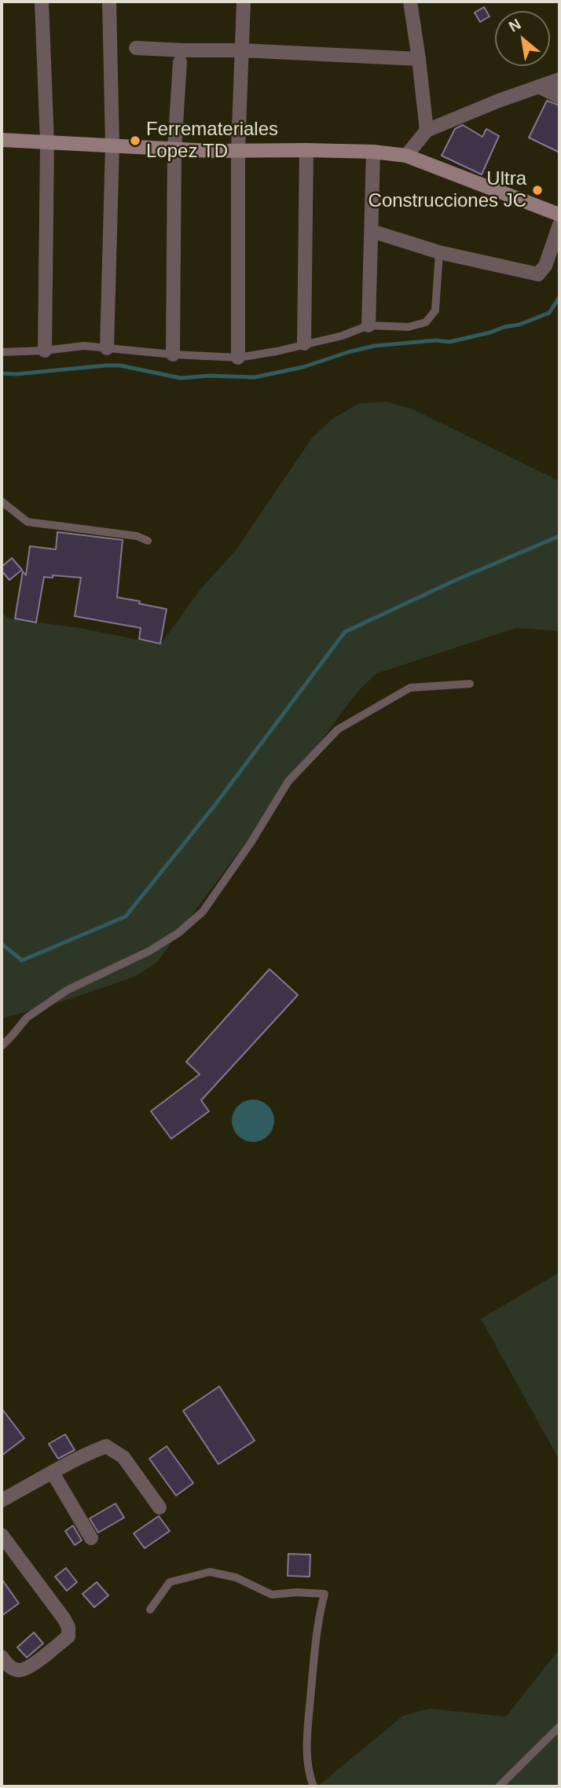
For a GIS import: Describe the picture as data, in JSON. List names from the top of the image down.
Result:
{
  "places": ["Ferremateriales Lopez TD", "Ultra Construcciones JC"],
  "north": "top left"
}
